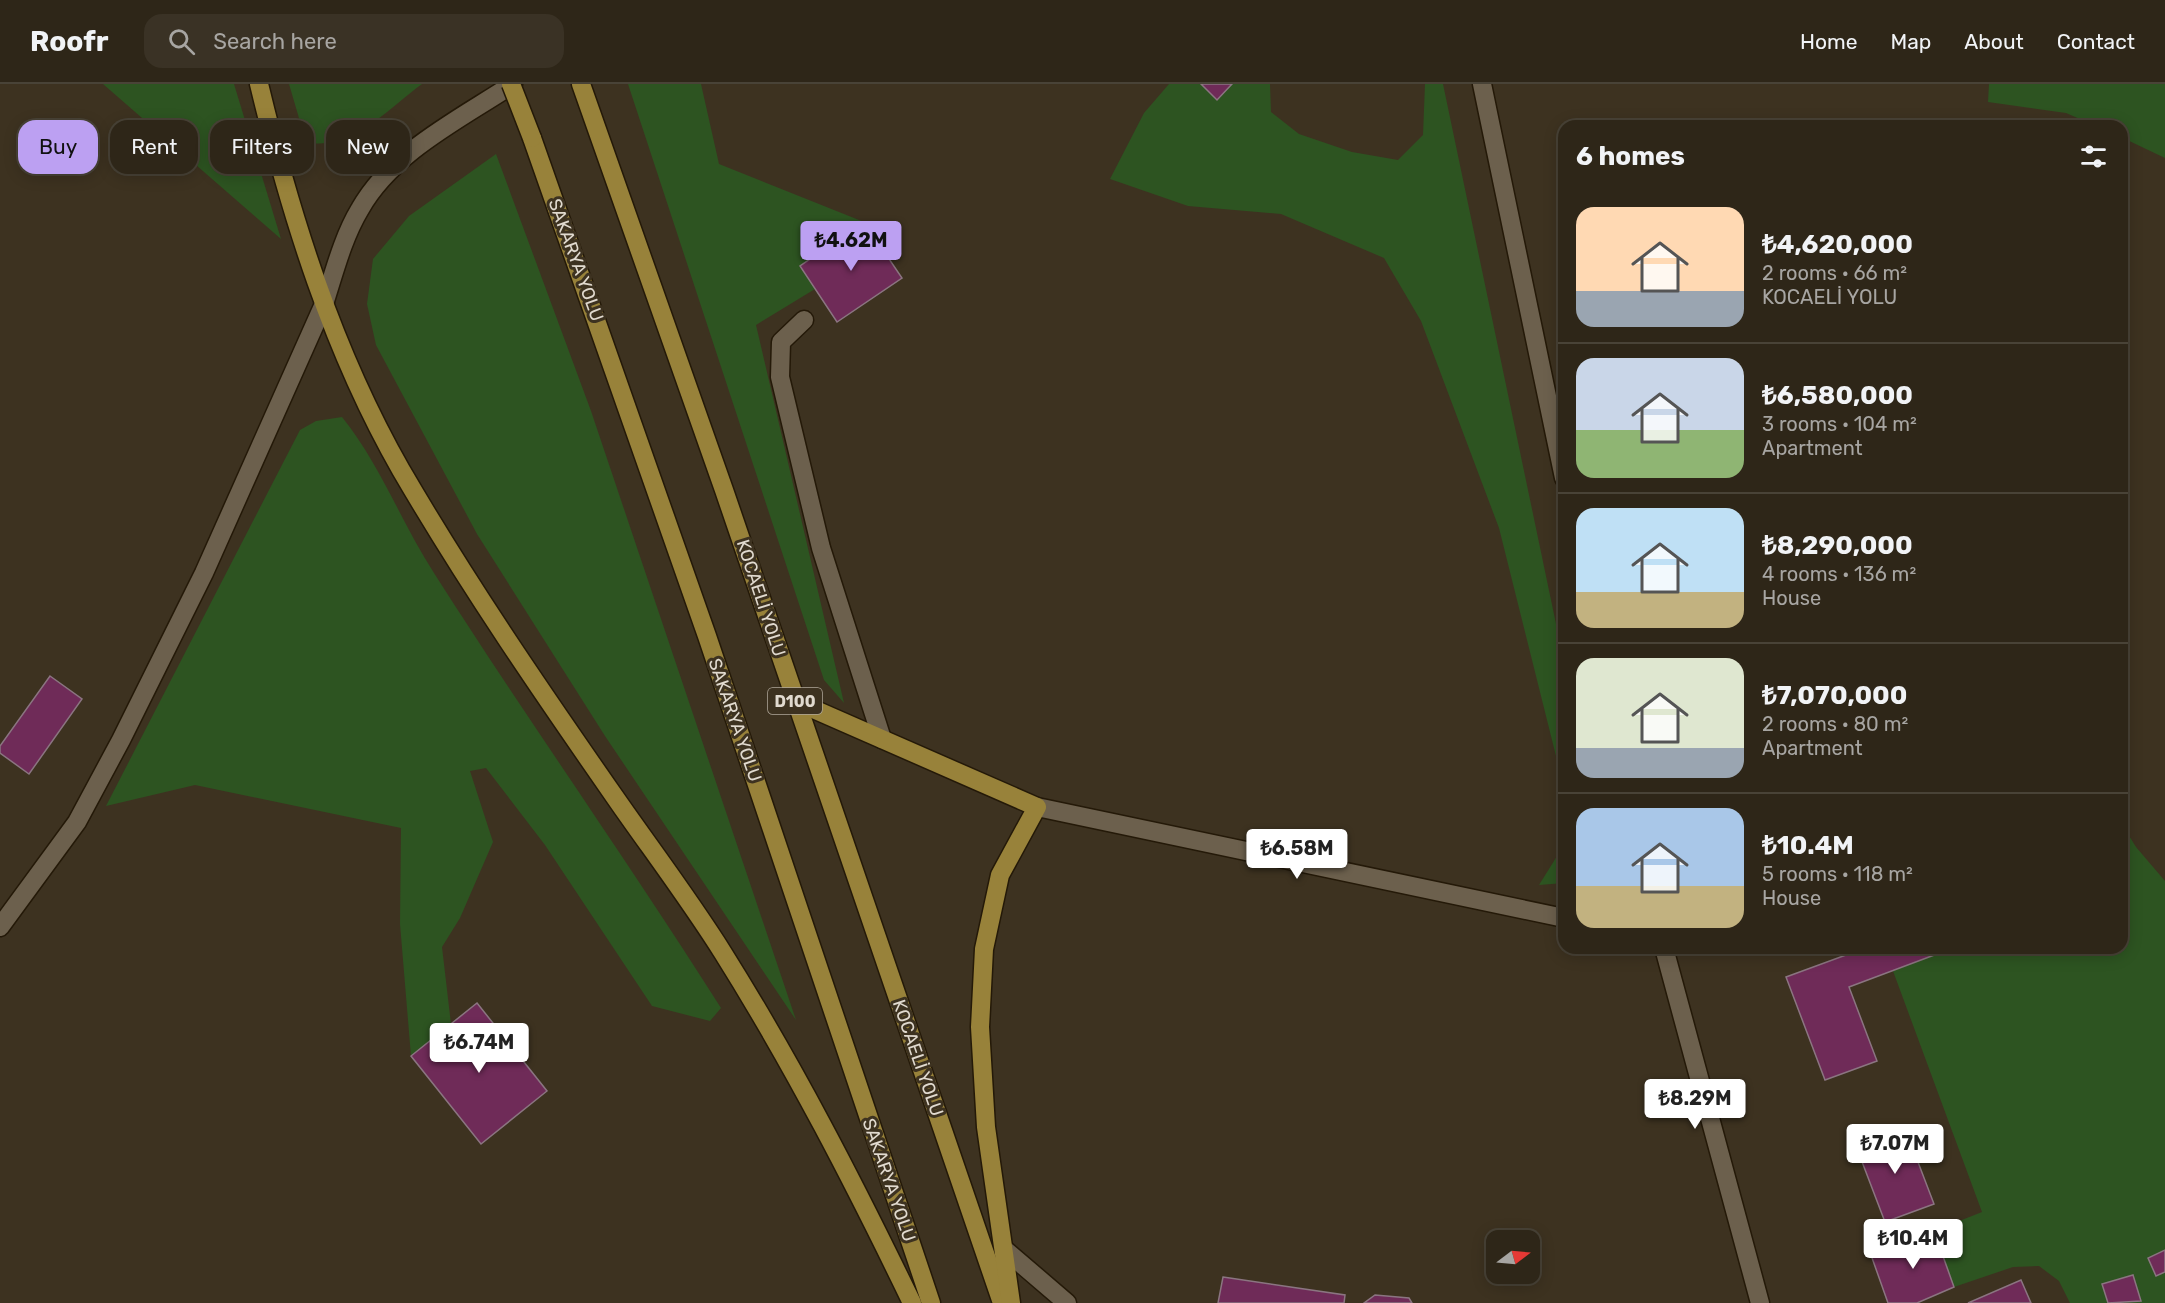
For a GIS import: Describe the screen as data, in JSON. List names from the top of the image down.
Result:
{
  "streets": {
    "highway": ["SAKARYA YOLU", "KOCAELİ YOLU", "D100"]
  },
  "north": "right",
  "page": {
    "header": "Roofr",
    "search": "Search here",
    "nav": [
      "Home",
      "Map",
      "About",
      "Contact"
    ],
    "chip": [
      "Buy",
      "Rent",
      "Filters",
      "New"
    ],
    "heading": "6 homes",
    "list": [
      {
        "name": "₺4,620,000",
        "note": "2 rooms · 66 m² · KOCAELİ YOLU"
      },
      {
        "name": "₺6,580,000",
        "note": "3 rooms · 104 m² · Apartment"
      },
      {
        "name": "₺8,290,000",
        "note": "4 rooms · 136 m² · House"
      },
      {
        "name": "₺7,070,000",
        "note": "2 rooms · 80 m² · Apartment"
      },
      {
        "name": "₺10.4M",
        "note": "5 rooms · 118 m² · House"
      }
    ],
    "price": [
      "₺4.62M",
      "₺6.58M",
      "₺6.74M",
      "₺8.29M",
      "₺7.07M",
      "₺10.4M"
    ]
  }
}
